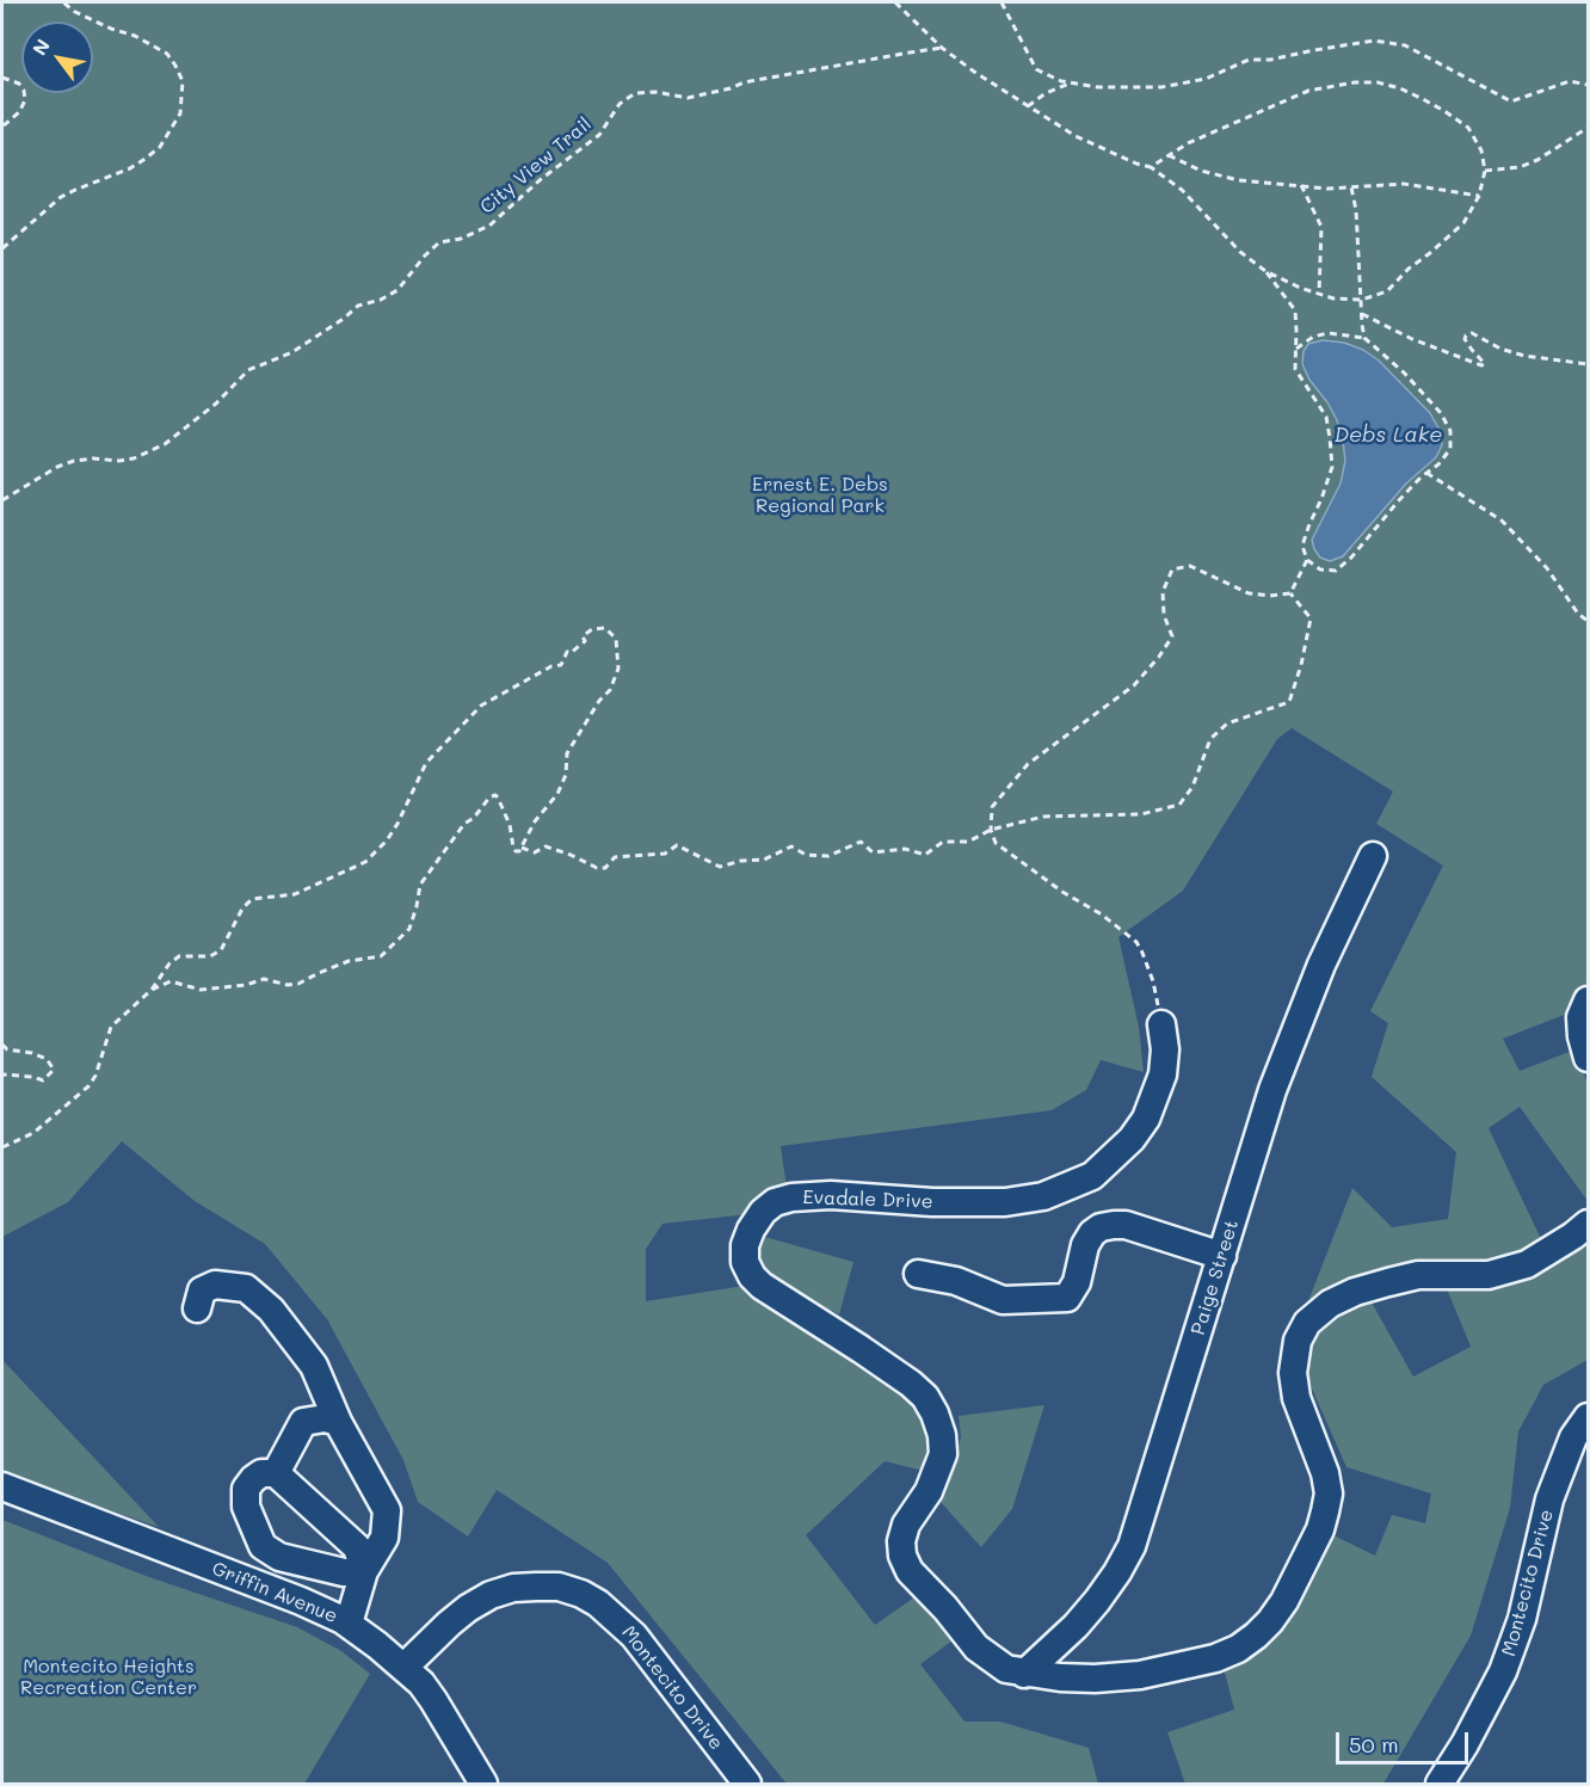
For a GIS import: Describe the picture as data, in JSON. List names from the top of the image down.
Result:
{
  "streets": {
    "street": [
      "Evadale Drive",
      "Paige Street",
      "Montecito Drive",
      "Griffin Avenue"
    ],
    "path": ["City View Trail"]
  },
  "crossings": [
    ["Evadale Drive", "Paige Street"],
    ["Montecito Drive", "Griffin Avenue"]
  ],
  "water": ["Debs Lake"],
  "parks": ["Ernest E. Debs Regional Park", "Montecito Heights Recreation Center"],
  "scale_bar": "50 m",
  "north": "top left"
}
